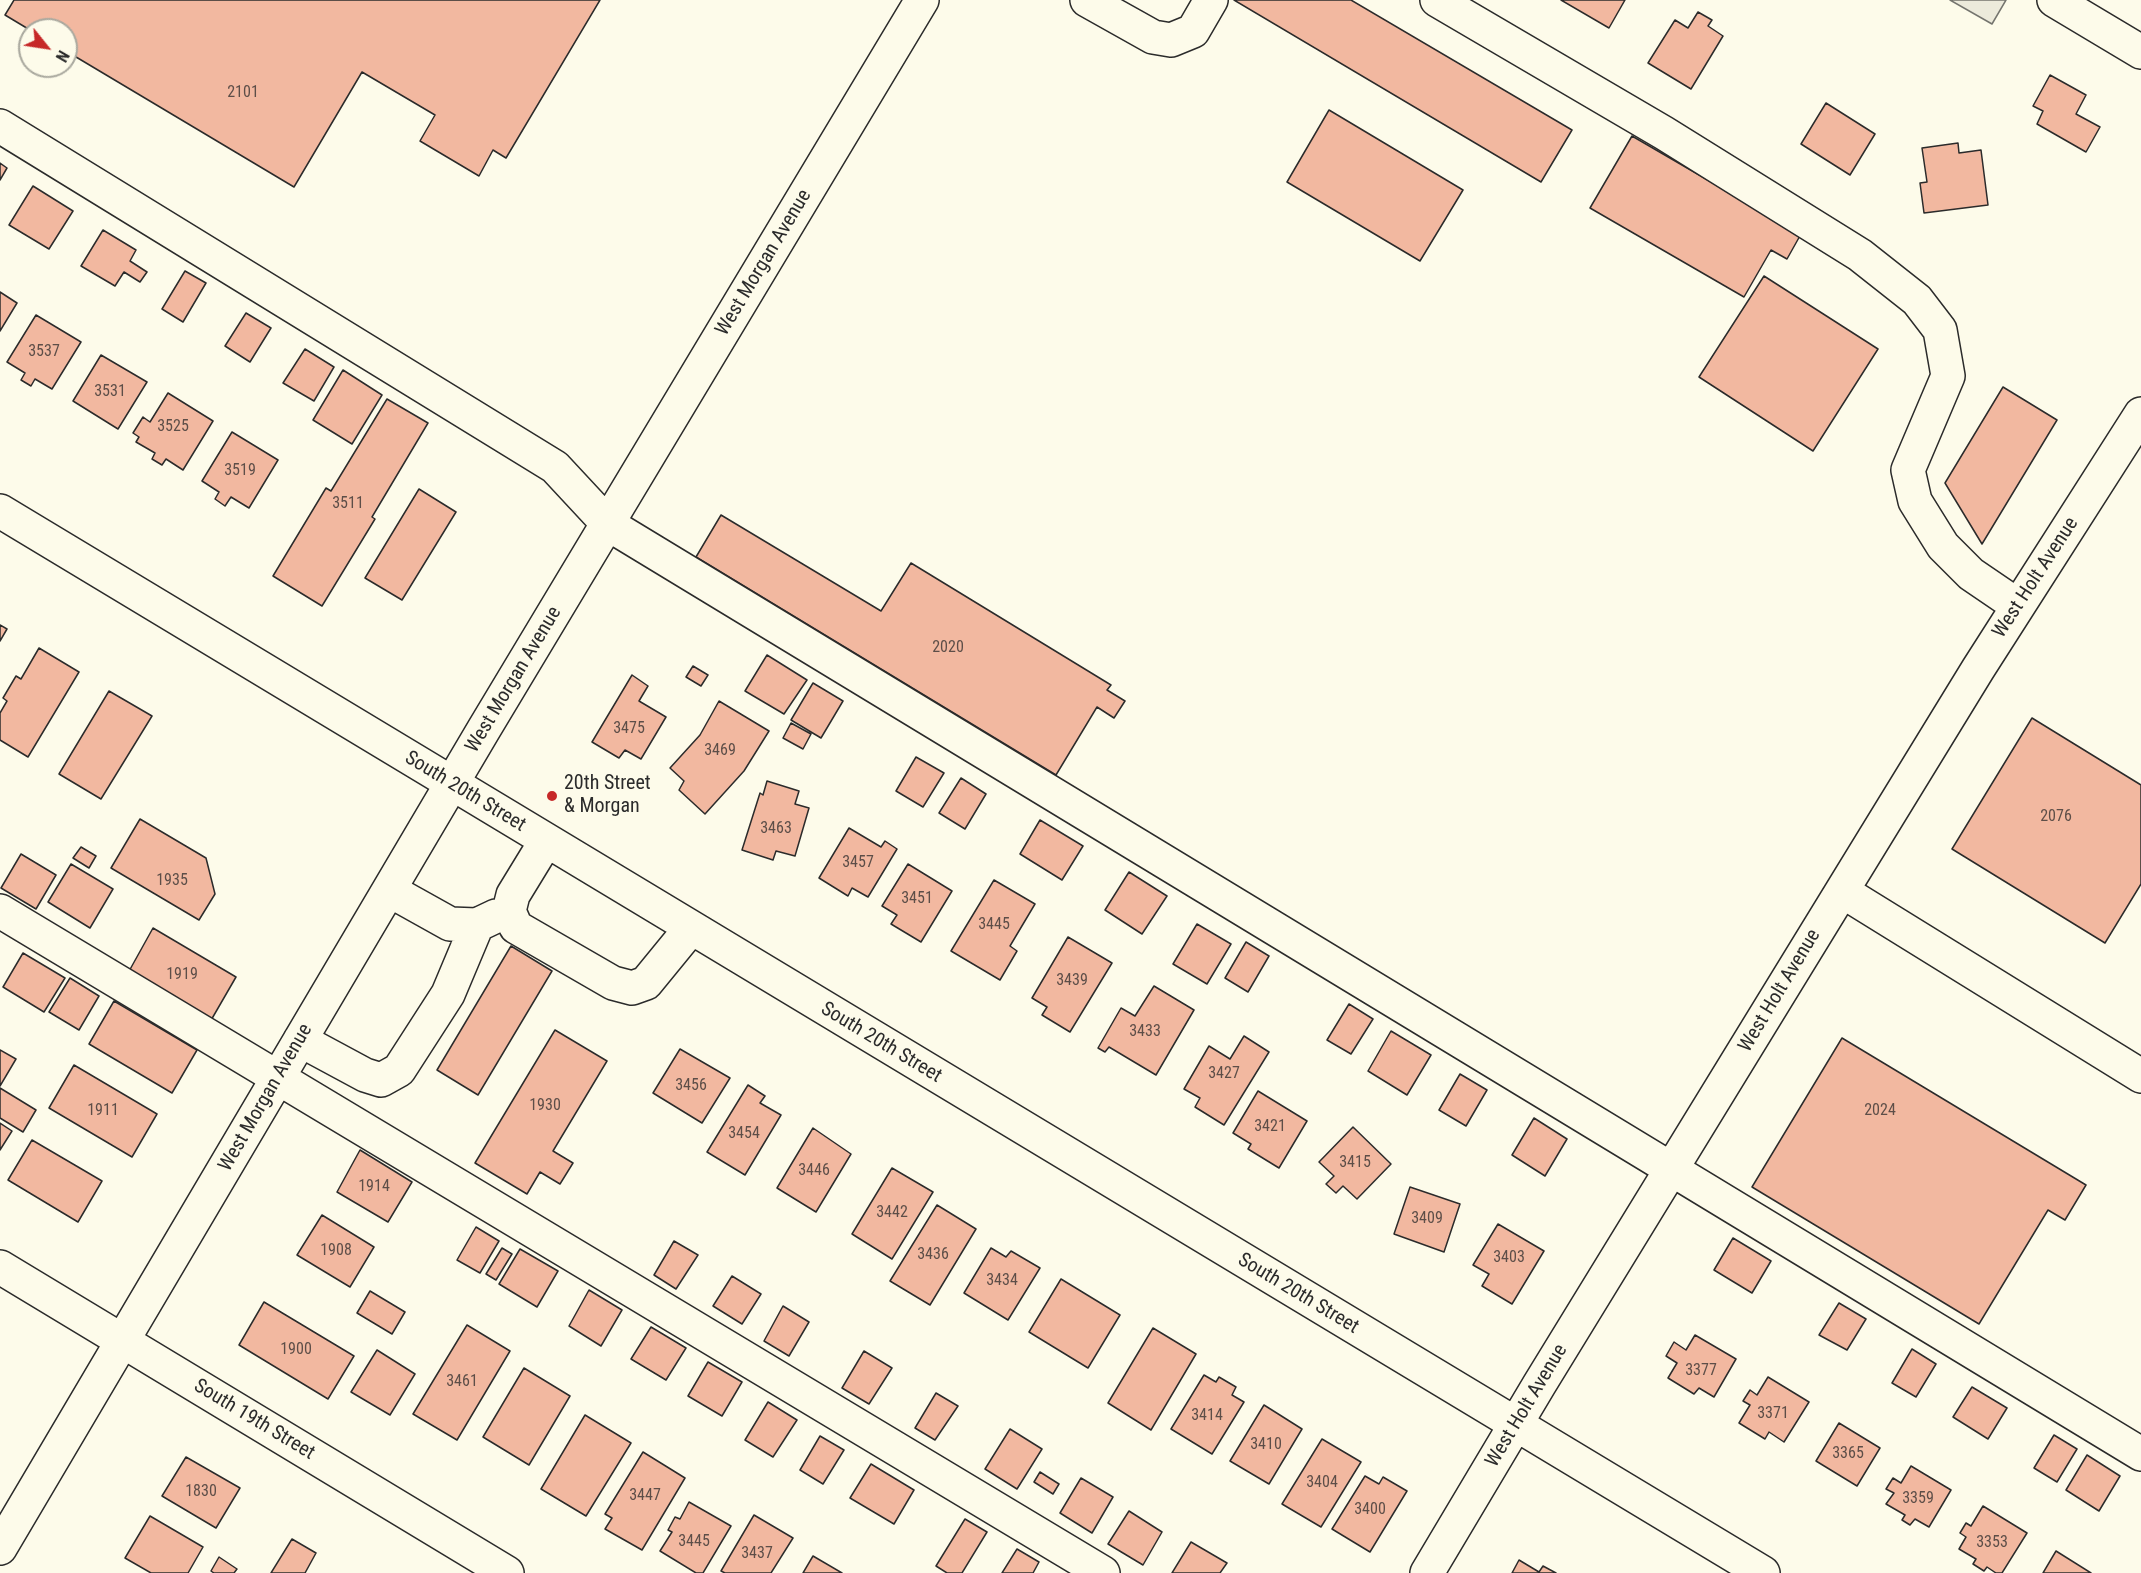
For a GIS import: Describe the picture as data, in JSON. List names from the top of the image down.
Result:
{
  "streets": {
    "street": [
      "West Morgan Avenue",
      "West Holt Avenue",
      "South 20th Street",
      "South 19th Street"
    ]
  },
  "crossings": [
    ["West Morgan Avenue", "South 20th Street"],
    ["West Morgan Avenue", "South 19th Street"],
    ["West Holt Avenue", "South 20th Street"]
  ],
  "places": ["20th Street & Morgan"],
  "house_numbers": [
    "2101",
    "3537",
    "3531",
    "3525",
    "3519",
    "3511",
    "2020",
    "3475",
    "3469",
    "2076",
    "3463",
    "3457",
    "1935",
    "3451",
    "3445",
    "1919",
    "3439",
    "3433",
    "3427",
    "3456",
    "1930",
    "1911",
    "2024",
    "3421",
    "3454",
    "3415",
    "3446",
    "1914",
    "3442",
    "3409",
    "1908",
    "3436",
    "3403",
    "3434",
    "1900",
    "3377",
    "3461",
    "3371",
    "3414",
    "3410",
    "3365",
    "3404",
    "1830",
    "3447",
    "3359",
    "3400",
    "3445",
    "3353",
    "3437"
  ],
  "north": "bottom right"
}
